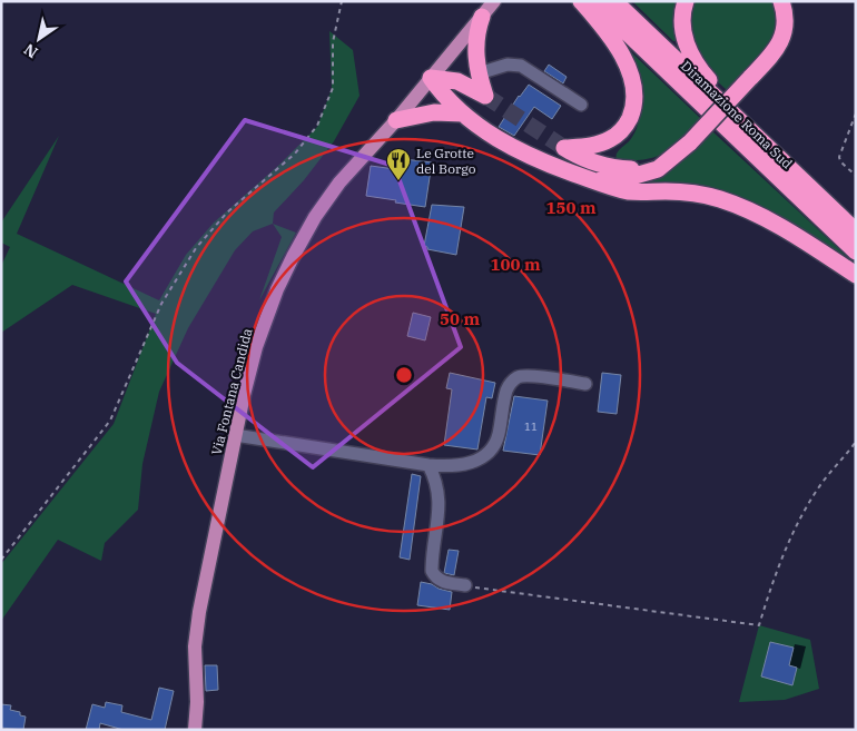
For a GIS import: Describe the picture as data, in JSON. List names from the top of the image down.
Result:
{
  "streets": {
    "highway": ["Diramazione Roma Sud"],
    "main road": ["Via Fontana Candida"]
  },
  "places": {
    "restaurant": ["Le Grotte del Borgo"]
  },
  "house_numbers": ["11"],
  "north": "bottom left",
  "rings": ["150 m", "100 m", "50 m"]
}
